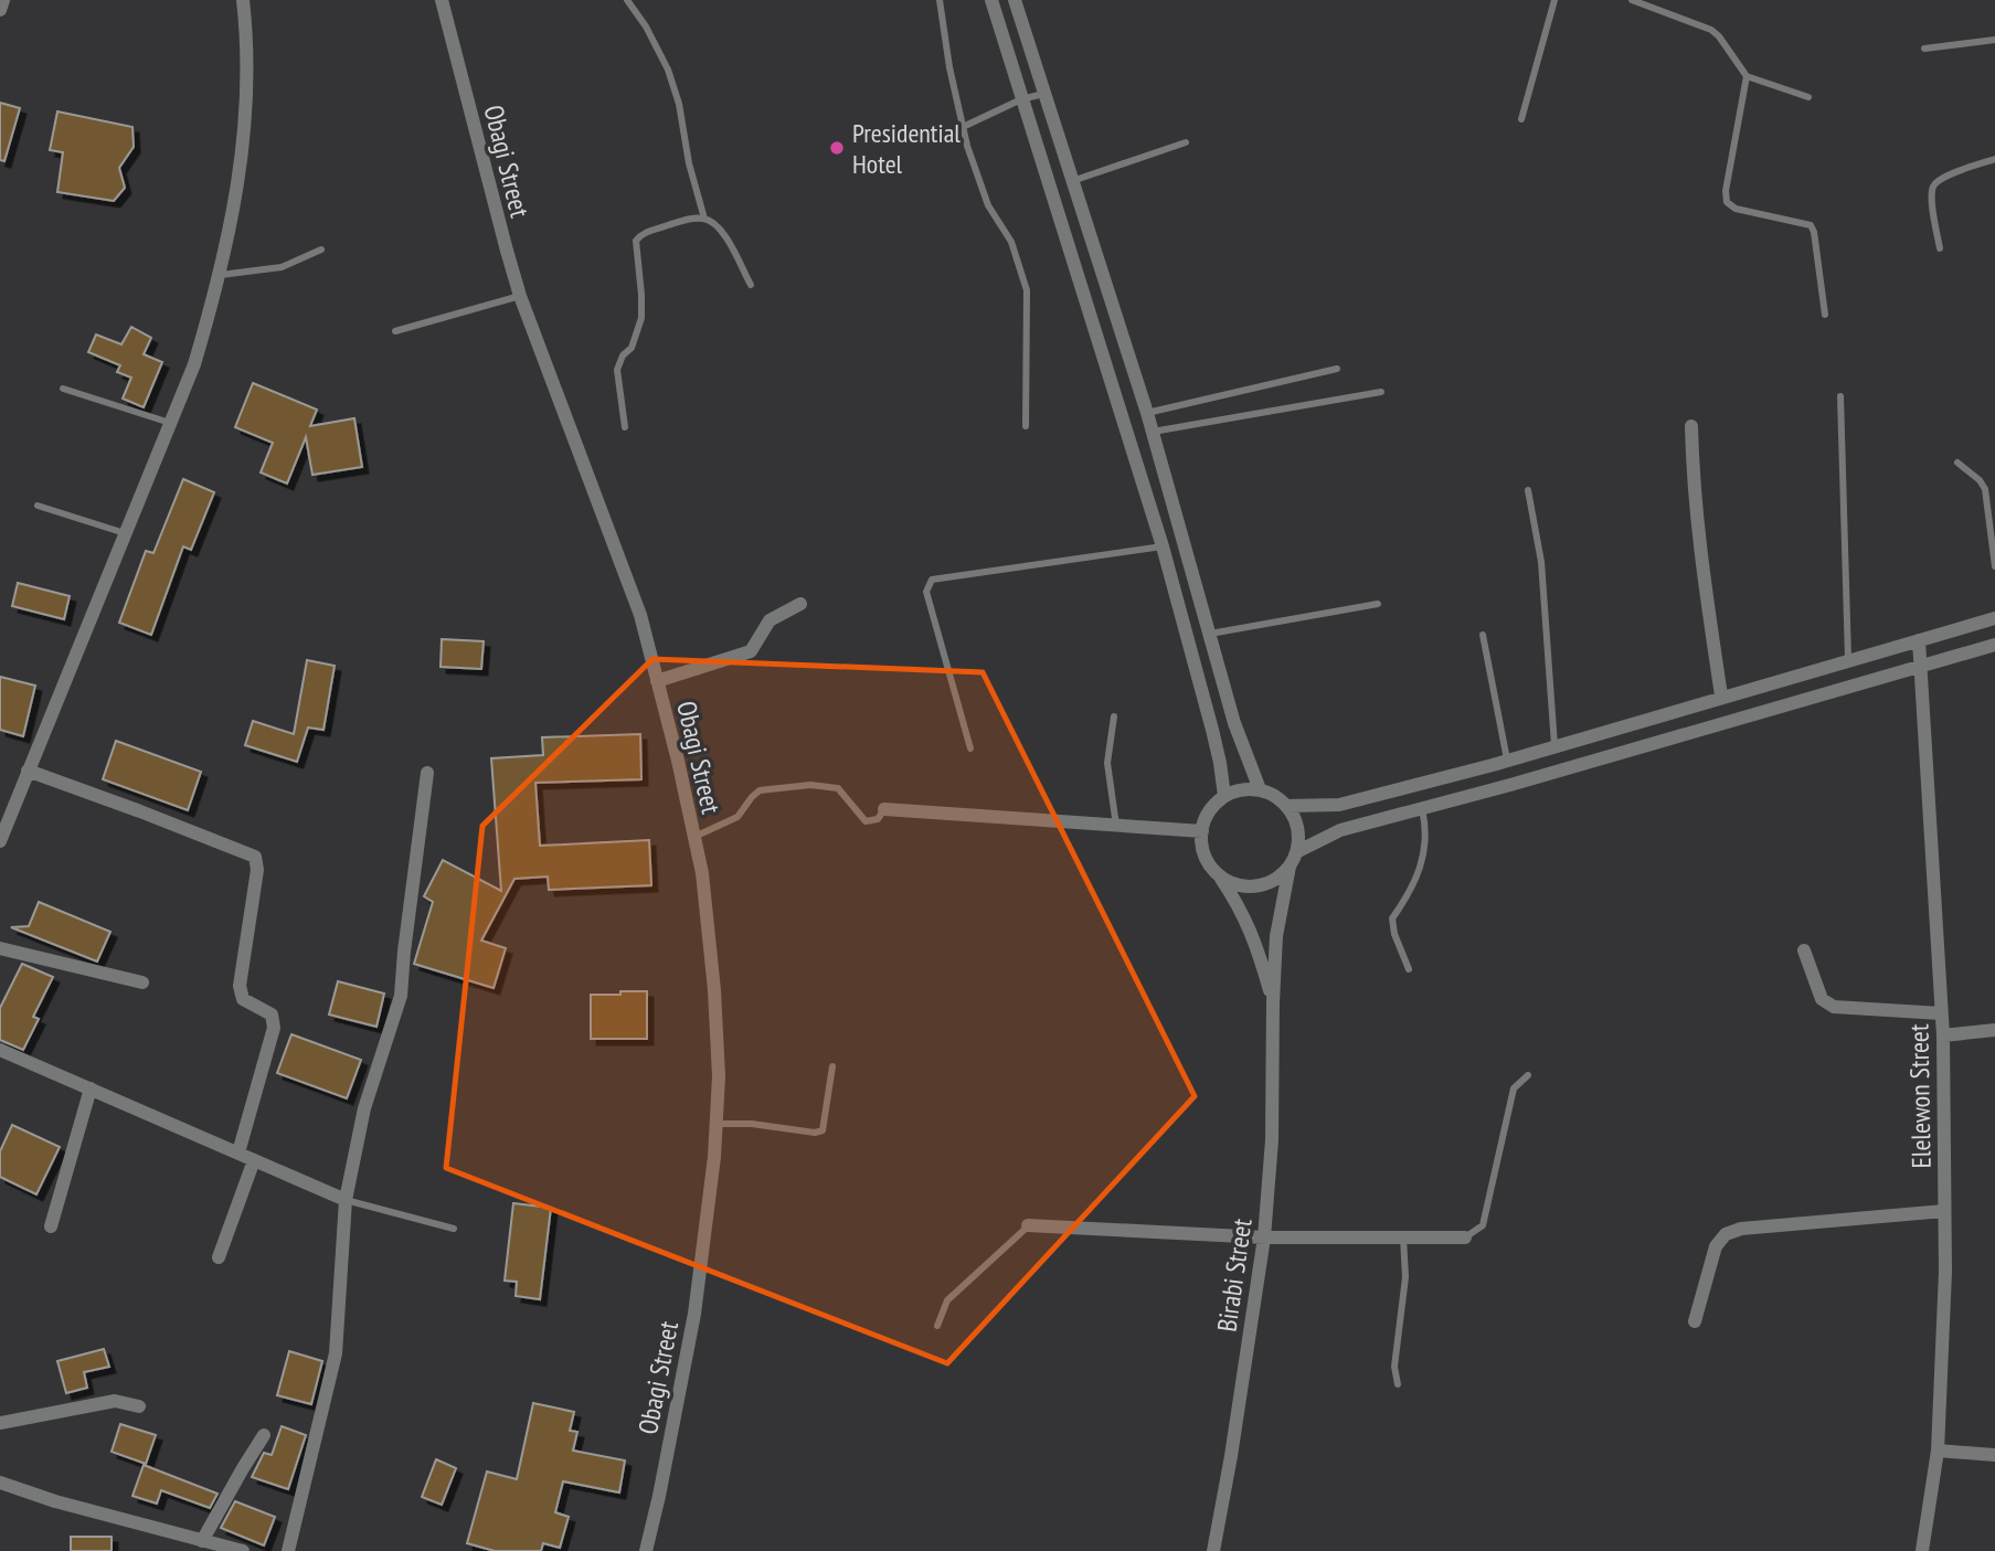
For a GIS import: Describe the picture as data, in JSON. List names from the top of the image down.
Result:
{
  "streets": {
    "street": ["Obagi Street", "Elelewon Street", "Birabi Street"]
  },
  "places": ["Presidential Hotel"]
}
